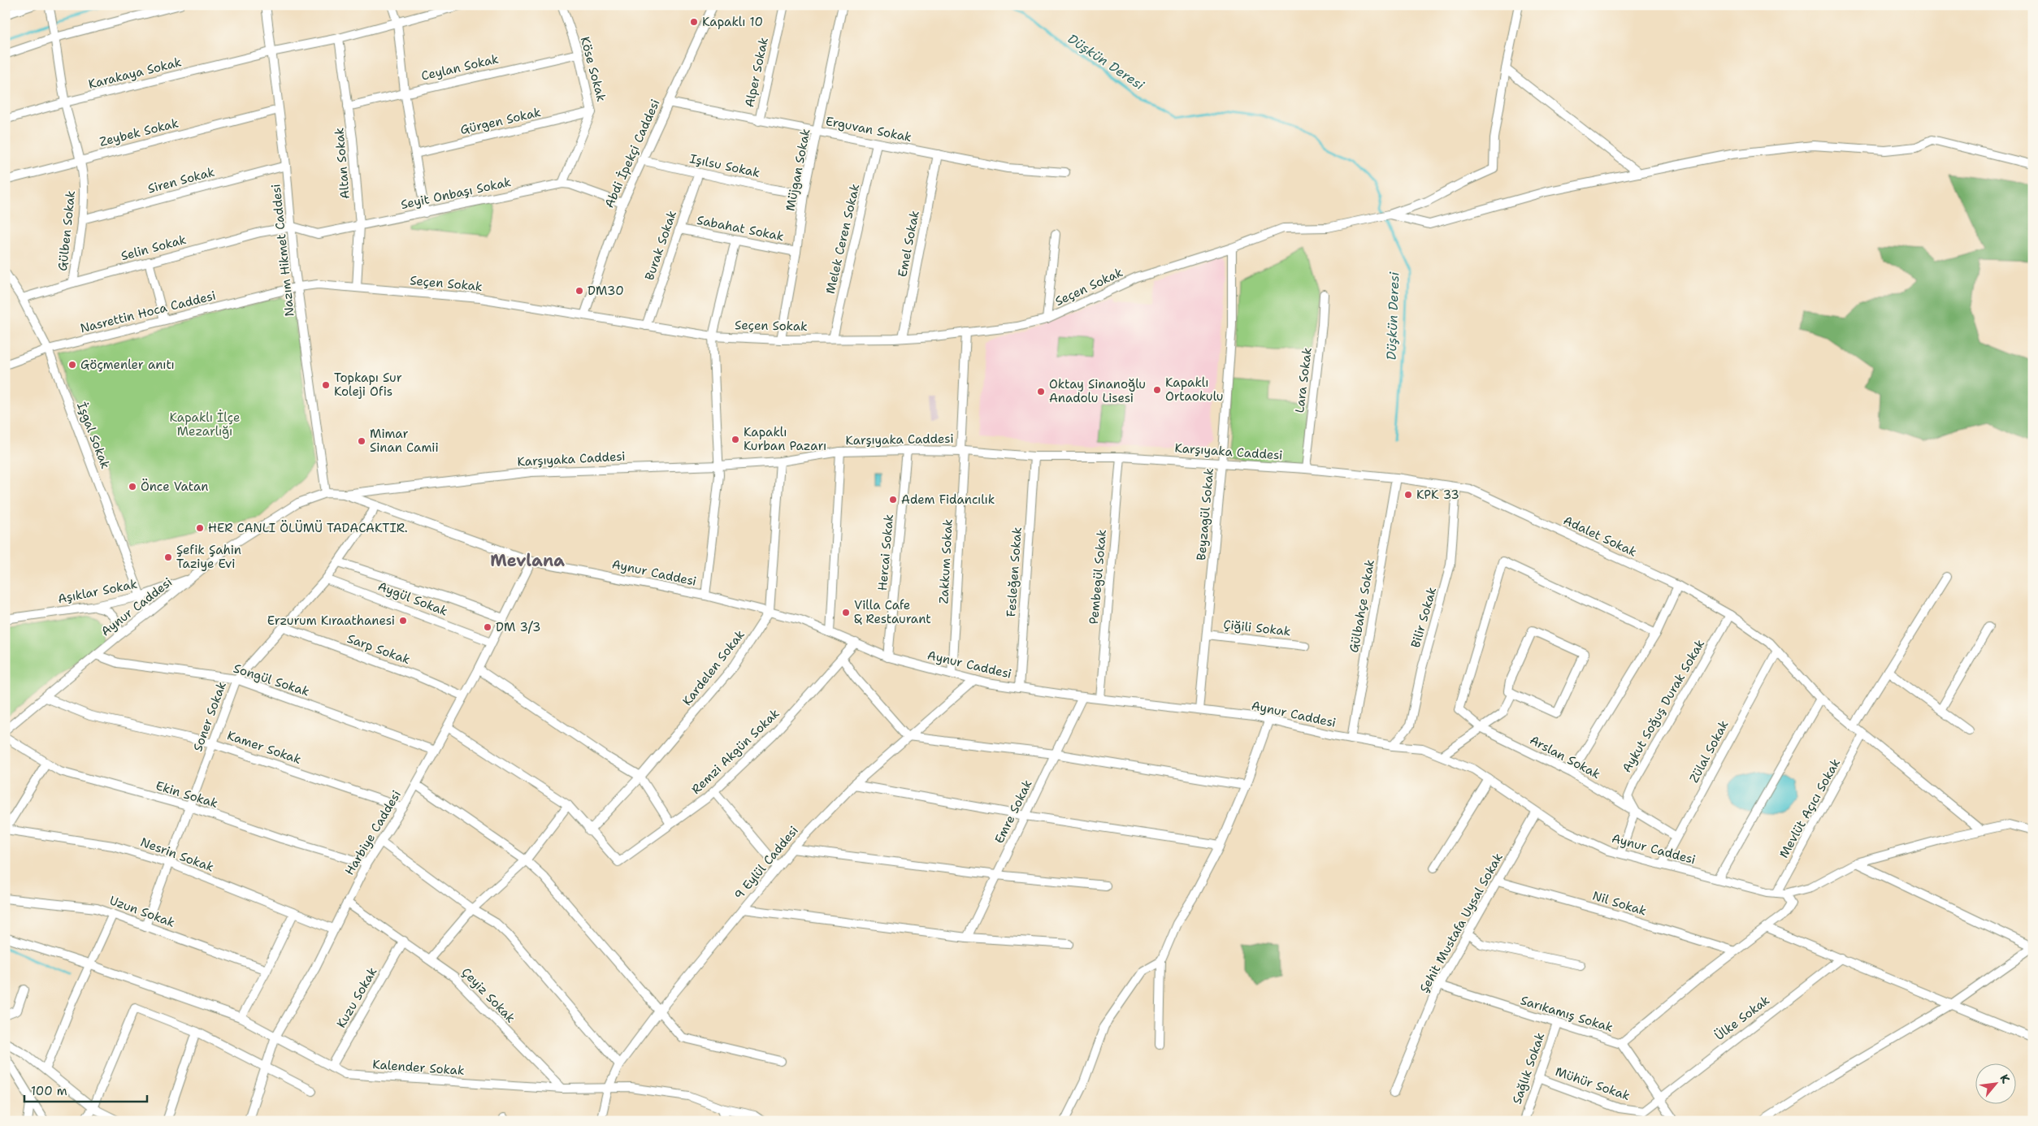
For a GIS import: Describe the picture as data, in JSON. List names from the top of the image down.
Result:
{
  "streets": {
    "street": [
      "Ceylan Sokak",
      "Köse Sokak",
      "Alper Sokak",
      "Karakaya Sokak",
      "Gürgen Sokak",
      "Erguvan Sokak",
      "Zeybek Sokak",
      "Abdi İpekçi Caddesi",
      "Altan Sokak",
      "Işılsu Sokak",
      "Müjgan Sokak",
      "Siren Sokak",
      "Seyit Onbaşı Sokak",
      "Sabahat Sokak",
      "Gülben Sokak",
      "Melek Ceren Sokak",
      "Emel Sokak",
      "Burak Sokak",
      "Selin Sokak",
      "Nazım Hikmet Caddesi",
      "Seçen Sokak",
      "Nasrettin Hoca Caddesi",
      "Lara Sokak",
      "İşgal Sokak",
      "Karşıyaka Caddesi",
      "Beyzagül Sokak",
      "Adalet Sokak",
      "Hercai Sokak",
      "Zakkum Sokak",
      "Fesleğen Sokak",
      "Aynur Caddesi",
      "Pembegül Sokak",
      "Aşıklar Sokak",
      "Aygül Sokak",
      "Gülbahçe Sokak",
      "Bilir Sokak",
      "Çiğili Sokak",
      "Sarp Sokak",
      "Kardelen Sokak",
      "Songül Sokak",
      "Aykut Soğuş Durak Sokak",
      "Soner Sokak",
      "Kamer Sokak",
      "Remzi Akgün Sokak",
      "Zülal Sokak",
      "Arslan Sokak",
      "Ekin Sokak",
      "Mevlüt Açıcı Sokak",
      "Emre Sokak",
      "Harbiye Caddesi",
      "Nesrin Sokak",
      "9 Eylül Caddesi",
      "Nil Sokak",
      "Uzun Sokak",
      "Şehit Mustafa Uysal Sokak",
      "Çeyiz Sokak",
      "Kuzu Sokak",
      "Sarıkamış Sokak",
      "Ülke Sokak",
      "Kalender Sokak",
      "Sağlık Sokak",
      "Mühür Sokak"
    ]
  },
  "crossings": [
    ["Ceylan Sokak", "Köse Sokak"],
    ["Ceylan Sokak", "Altan Sokak"],
    ["Köse Sokak", "Gürgen Sokak"],
    ["Köse Sokak", "Seyit Onbaşı Sokak"],
    ["Alper Sokak", "Erguvan Sokak"],
    ["Karakaya Sokak", "Altan Sokak"],
    ["Karakaya Sokak", "Gülben Sokak"],
    ["Karakaya Sokak", "Nazım Hikmet Caddesi"],
    ["Erguvan Sokak", "Abdi İpekçi Caddesi"],
    ["Erguvan Sokak", "Müjgan Sokak"],
    ["Erguvan Sokak", "Melek Ceren Sokak"],
    ["Erguvan Sokak", "Emel Sokak"],
    ["Zeybek Sokak", "Gülben Sokak"],
    ["Zeybek Sokak", "Nazım Hikmet Caddesi"],
    ["Abdi İpekçi Caddesi", "Işılsu Sokak"],
    ["Abdi İpekçi Caddesi", "Seyit Onbaşı Sokak"],
    ["Abdi İpekçi Caddesi", "Seçen Sokak"],
    ["Altan Sokak", "Seyit Onbaşı Sokak"],
    ["Altan Sokak", "Seçen Sokak"],
    ["Işılsu Sokak", "Müjgan Sokak"],
    ["Işılsu Sokak", "Burak Sokak"],
    ["Müjgan Sokak", "Sabahat Sokak"],
    ["Müjgan Sokak", "Seçen Sokak"],
    ["Siren Sokak", "Gülben Sokak"],
    ["Siren Sokak", "Nazım Hikmet Caddesi"],
    ["Seyit Onbaşı Sokak", "Selin Sokak"],
    ["Seyit Onbaşı Sokak", "Nazım Hikmet Caddesi"],
    ["Sabahat Sokak", "Burak Sokak"],
    ["Gülben Sokak", "Selin Sokak"],
    ["Melek Ceren Sokak", "Seçen Sokak"],
    ["Emel Sokak", "Seçen Sokak"],
    ["Burak Sokak", "Seçen Sokak"],
    ["Selin Sokak", "Nazım Hikmet Caddesi"],
    ["Selin Sokak", "İşgal Sokak"],
    ["Nazım Hikmet Caddesi", "Seçen Sokak"],
    ["Nazım Hikmet Caddesi", "Nasrettin Hoca Caddesi"],
    ["Nazım Hikmet Caddesi", "Aynur Caddesi"],
    ["Seçen Sokak", "Nasrettin Hoca Caddesi"],
    ["Seçen Sokak", "Beyzagül Sokak"],
    ["Seçen Sokak", "Zakkum Sokak"],
    ["Nasrettin Hoca Caddesi", "İşgal Sokak"],
    ["Lara Sokak", "Karşıyaka Caddesi"],
    ["İşgal Sokak", "Aynur Caddesi"],
    ["İşgal Sokak", "Aşıklar Sokak"],
    ["Karşıyaka Caddesi", "Beyzagül Sokak"],
    ["Karşıyaka Caddesi", "Adalet Sokak"],
    ["Karşıyaka Caddesi", "Hercai Sokak"],
    ["Karşıyaka Caddesi", "Zakkum Sokak"],
    ["Karşıyaka Caddesi", "Fesleğen Sokak"],
    ["Karşıyaka Caddesi", "Aynur Caddesi"],
    ["Karşıyaka Caddesi", "Pembegül Sokak"],
    ["Karşıyaka Caddesi", "Gülbahçe Sokak"],
    ["Karşıyaka Caddesi", "Bilir Sokak"],
    ["Karşıyaka Caddesi", "Kardelen Sokak"],
    ["Beyzagül Sokak", "Aynur Caddesi"],
    ["Beyzagül Sokak", "Çiğili Sokak"],
    ["Adalet Sokak", "Aynur Caddesi"],
    ["Adalet Sokak", "Bilir Sokak"],
    ["Adalet Sokak", "Aykut Soğuş Durak Sokak"],
    ["Adalet Sokak", "Zülal Sokak"],
    ["Adalet Sokak", "Mevlüt Açıcı Sokak"],
    ["Hercai Sokak", "Aynur Caddesi"],
    ["Zakkum Sokak", "Aynur Caddesi"],
    ["Fesleğen Sokak", "Aynur Caddesi"],
    ["Aynur Caddesi", "Pembegül Sokak"],
    ["Aynur Caddesi", "Aşıklar Sokak"],
    ["Aynur Caddesi", "Gülbahçe Sokak"],
    ["Aynur Caddesi", "Bilir Sokak"],
    ["Aynur Caddesi", "Kardelen Sokak"],
    ["Aynur Caddesi", "Songül Sokak"],
    ["Aynur Caddesi", "Soner Sokak"],
    ["Aynur Caddesi", "Kamer Sokak"],
    ["Aynur Caddesi", "Remzi Akgün Sokak"],
    ["Aynur Caddesi", "Zülal Sokak"],
    ["Aynur Caddesi", "Mevlüt Açıcı Sokak"],
    ["Aynur Caddesi", "Emre Sokak"],
    ["Aynur Caddesi", "Harbiye Caddesi"],
    ["Aynur Caddesi", "9 Eylül Caddesi"],
    ["Aynur Caddesi", "Şehit Mustafa Uysal Sokak"],
    ["Aygül Sokak", "Soner Sokak"],
    ["Aygül Sokak", "Harbiye Caddesi"],
    ["Sarp Sokak", "Soner Sokak"],
    ["Sarp Sokak", "Harbiye Caddesi"],
    ["Kardelen Sokak", "Remzi Akgün Sokak"],
    ["Songül Sokak", "Soner Sokak"],
    ["Songül Sokak", "Harbiye Caddesi"],
    ["Aykut Soğuş Durak Sokak", "Arslan Sokak"],
    ["Soner Sokak", "Kamer Sokak"],
    ["Soner Sokak", "Ekin Sokak"],
    ["Soner Sokak", "Nesrin Sokak"],
    ["Soner Sokak", "Uzun Sokak"],
    ["Kamer Sokak", "Harbiye Caddesi"],
    ["Zülal Sokak", "Arslan Sokak"],
    ["Ekin Sokak", "Harbiye Caddesi"],
    ["Harbiye Caddesi", "Nesrin Sokak"],
    ["Harbiye Caddesi", "Çeyiz Sokak"],
    ["Harbiye Caddesi", "Kalender Sokak"],
    ["9 Eylül Caddesi", "Kalender Sokak"],
    ["Nil Sokak", "Şehit Mustafa Uysal Sokak"],
    ["Şehit Mustafa Uysal Sokak", "Sarıkamış Sokak"],
    ["Çeyiz Sokak", "Kuzu Sokak"],
    ["Çeyiz Sokak", "Kalender Sokak"],
    ["Kuzu Sokak", "Kalender Sokak"],
    ["Sarıkamış Sokak", "Ülke Sokak"],
    ["Sarıkamış Sokak", "Sağlık Sokak"],
    ["Sarıkamış Sokak", "Mühür Sokak"],
    ["Ülke Sokak", "Mühür Sokak"],
    ["Sağlık Sokak", "Mühür Sokak"]
  ],
  "districts": ["Mevlana"],
  "water": ["Düşkün Deresi"],
  "parks": ["Kapaklı İlçe Mezarlığı"],
  "places": [
    "Kapaklı 10",
    "DM30",
    "Göçmenler anıtı",
    "Topkapı Sur Koleji Ofis",
    "Kapaklı Ortaokulu",
    "Oktay Sinanoğlu Anadolu Lisesi",
    "Kapaklı Kurban Pazarı",
    "Mimar Sinan Camii",
    "Önce Vatan",
    "KPK 33",
    "Adem Fidancılık",
    "HER CANLI ÖLÜMÜ TADACAKTIR.",
    "Şefik Şahin Taziye Evi",
    "Villa Cafe & Restaurant",
    "Erzurum Kıraathanesi",
    "DM 3/3"
  ],
  "scale_bar": "100 m",
  "north": "top right"
}
